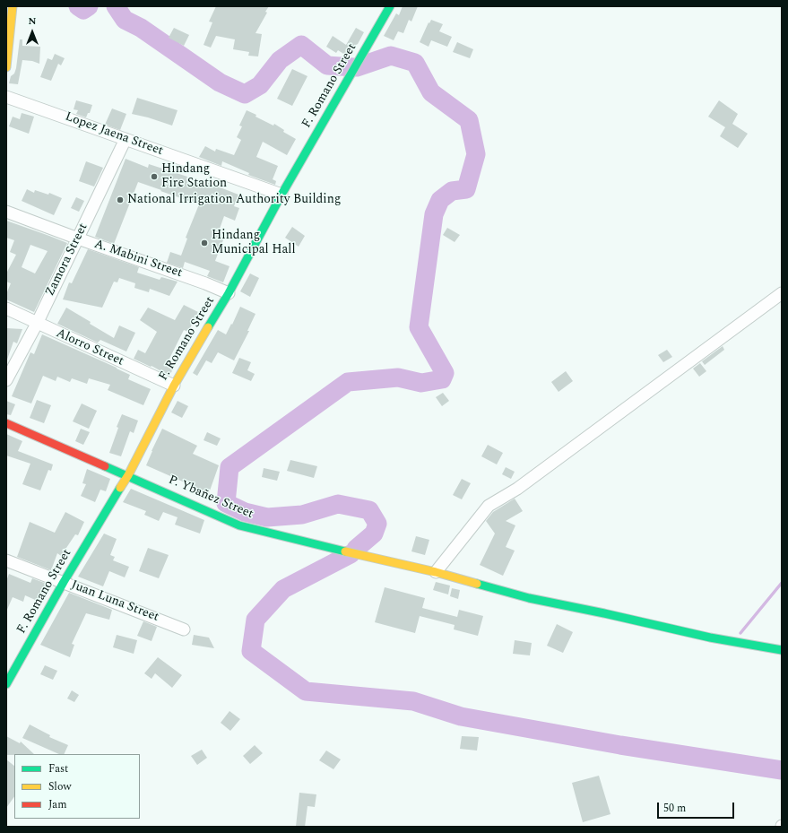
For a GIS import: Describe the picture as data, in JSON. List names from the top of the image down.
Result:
{
  "streets": {
    "street": [
      "F. Romano Street",
      "Lopez Jaena Street",
      "A. Mabini Street",
      "Zamora Street",
      "Alorro Street",
      "P. Ybañez Street",
      "Juan Luna Street"
    ]
  },
  "crossings": [
    ["F. Romano Street", "Lopez Jaena Street"],
    ["F. Romano Street", "A. Mabini Street"],
    ["F. Romano Street", "Alorro Street"],
    ["F. Romano Street", "P. Ybañez Street"],
    ["F. Romano Street", "Juan Luna Street"],
    ["Lopez Jaena Street", "Zamora Street"],
    ["A. Mabini Street", "Zamora Street"],
    ["Zamora Street", "Alorro Street"]
  ],
  "places": ["Hindang Fire Station", "National Irrigation Authority Building", "Hindang Municipal Hall"],
  "legend": ["Fast", "Slow", "Jam"],
  "scale_bar": "50 m",
  "north": "top"
}
